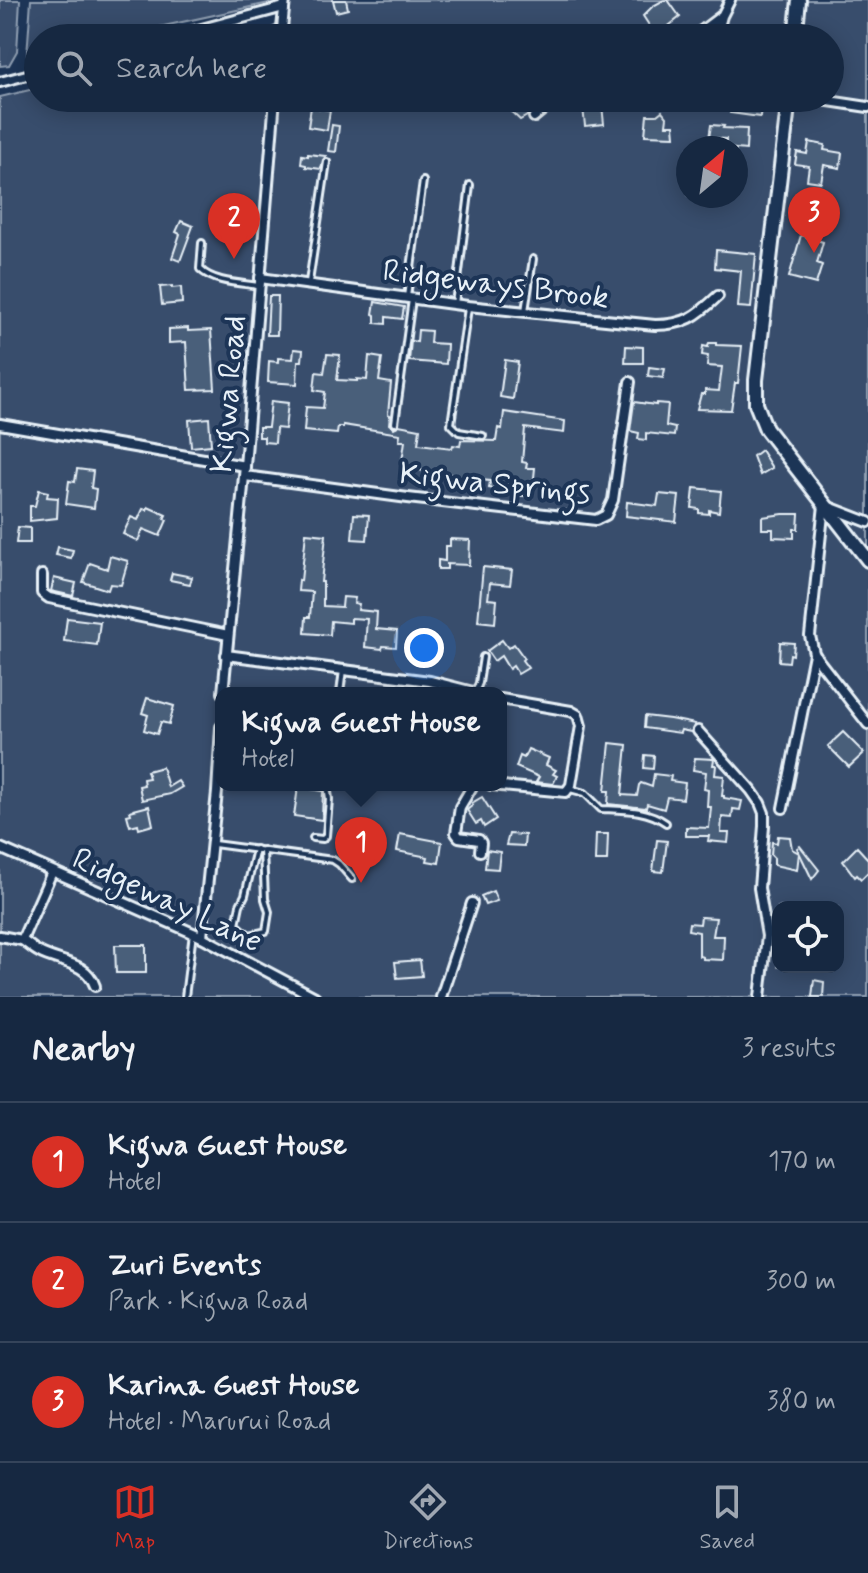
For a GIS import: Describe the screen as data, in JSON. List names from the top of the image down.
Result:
{
  "streets": {
    "street": [
      "Ridgeways Brook",
      "Kigwa Road",
      "Kigwa Springs",
      "Ridgeway Lane"
    ]
  },
  "crossings": [
    ["Ridgeways Brook", "Kigwa Road"],
    ["Kigwa Road", "Kigwa Springs"]
  ],
  "north": "top right",
  "page": {
    "search": "Search here",
    "pins": ["3", "2", "1"],
    "popup": ["Kigwa Guest House", "Hotel"],
    "heading": ["Nearby", "3 results"],
    "list": [
      {
        "mark": "1",
        "name": "Kigwa Guest House",
        "note": "Hotel",
        "value": "170 m"
      },
      {
        "mark": "2",
        "name": "Zuri Events",
        "note": "Park · Kigwa Road",
        "value": "300 m"
      },
      {
        "mark": "3",
        "name": "Karina Guest House",
        "note": "Hotel · Marurui Road",
        "value": "380 m"
      }
    ],
    "nav": ["Map", "Directions", "Saved"]
  }
}
